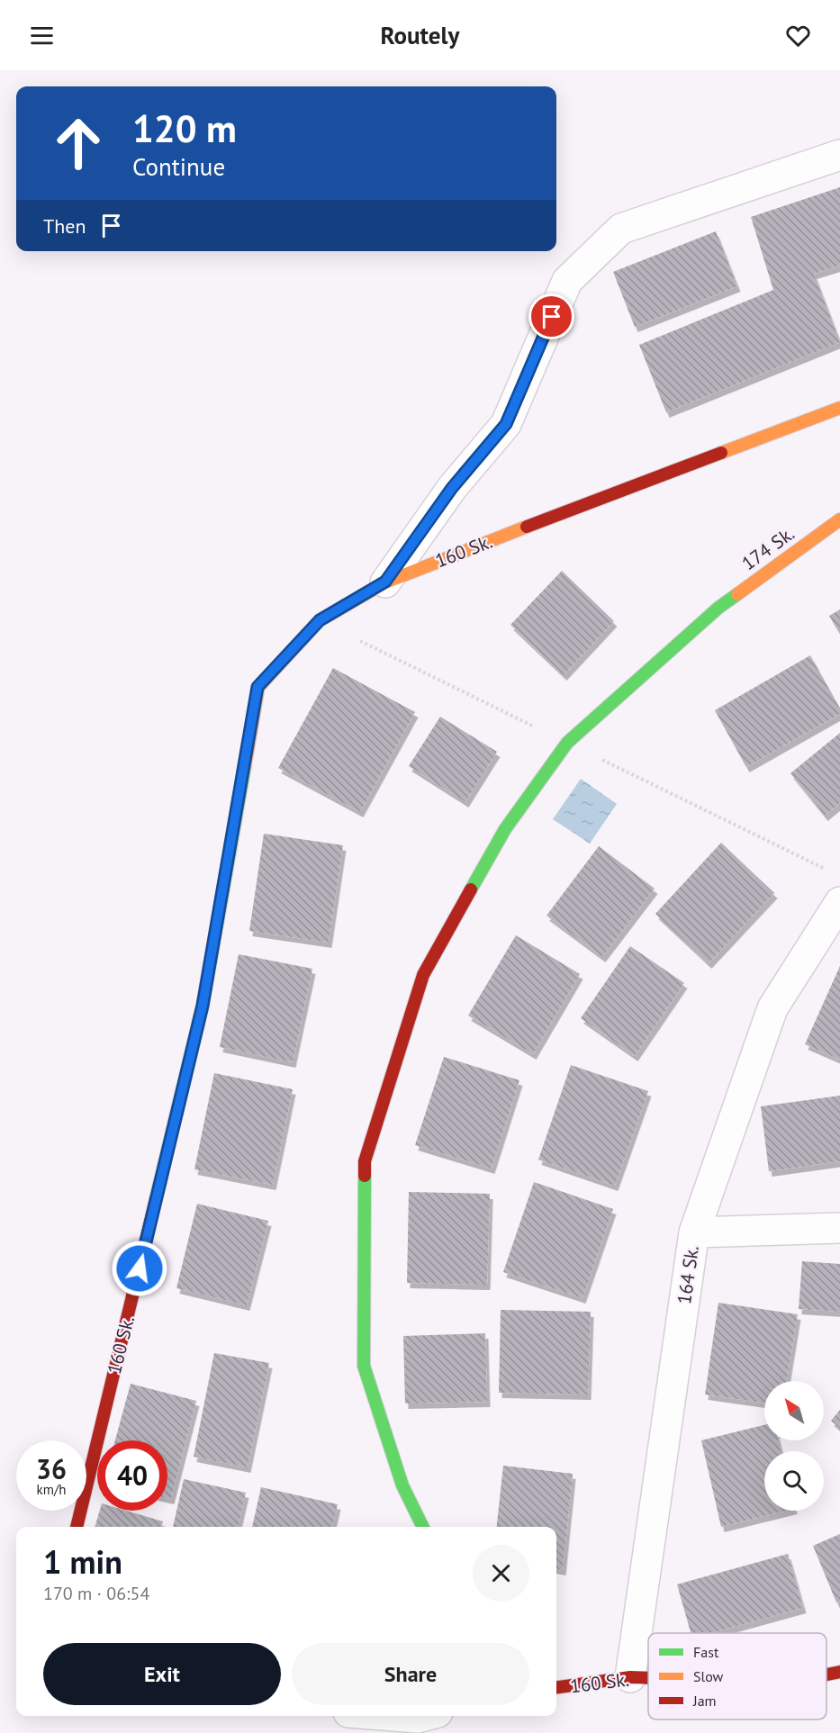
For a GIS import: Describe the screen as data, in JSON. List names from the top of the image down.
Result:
{
  "streets": {
    "street": ["174 Sk.", "160 Sk.", "164 Sk."]
  },
  "crossings": [
    ["160 Sk.", "164 Sk."]
  ],
  "legend": ["Fast", "Slow", "Jam"],
  "north": "top left",
  "page": {
    "header": "Routely",
    "turn": ["120 m", "Continue"],
    "then": "Then",
    "speed": "36 km/h",
    "limit": "40",
    "heading": ["1 min", "170 m · 06:54"],
    "buttons": ["Exit", "Share"]
  }
}
